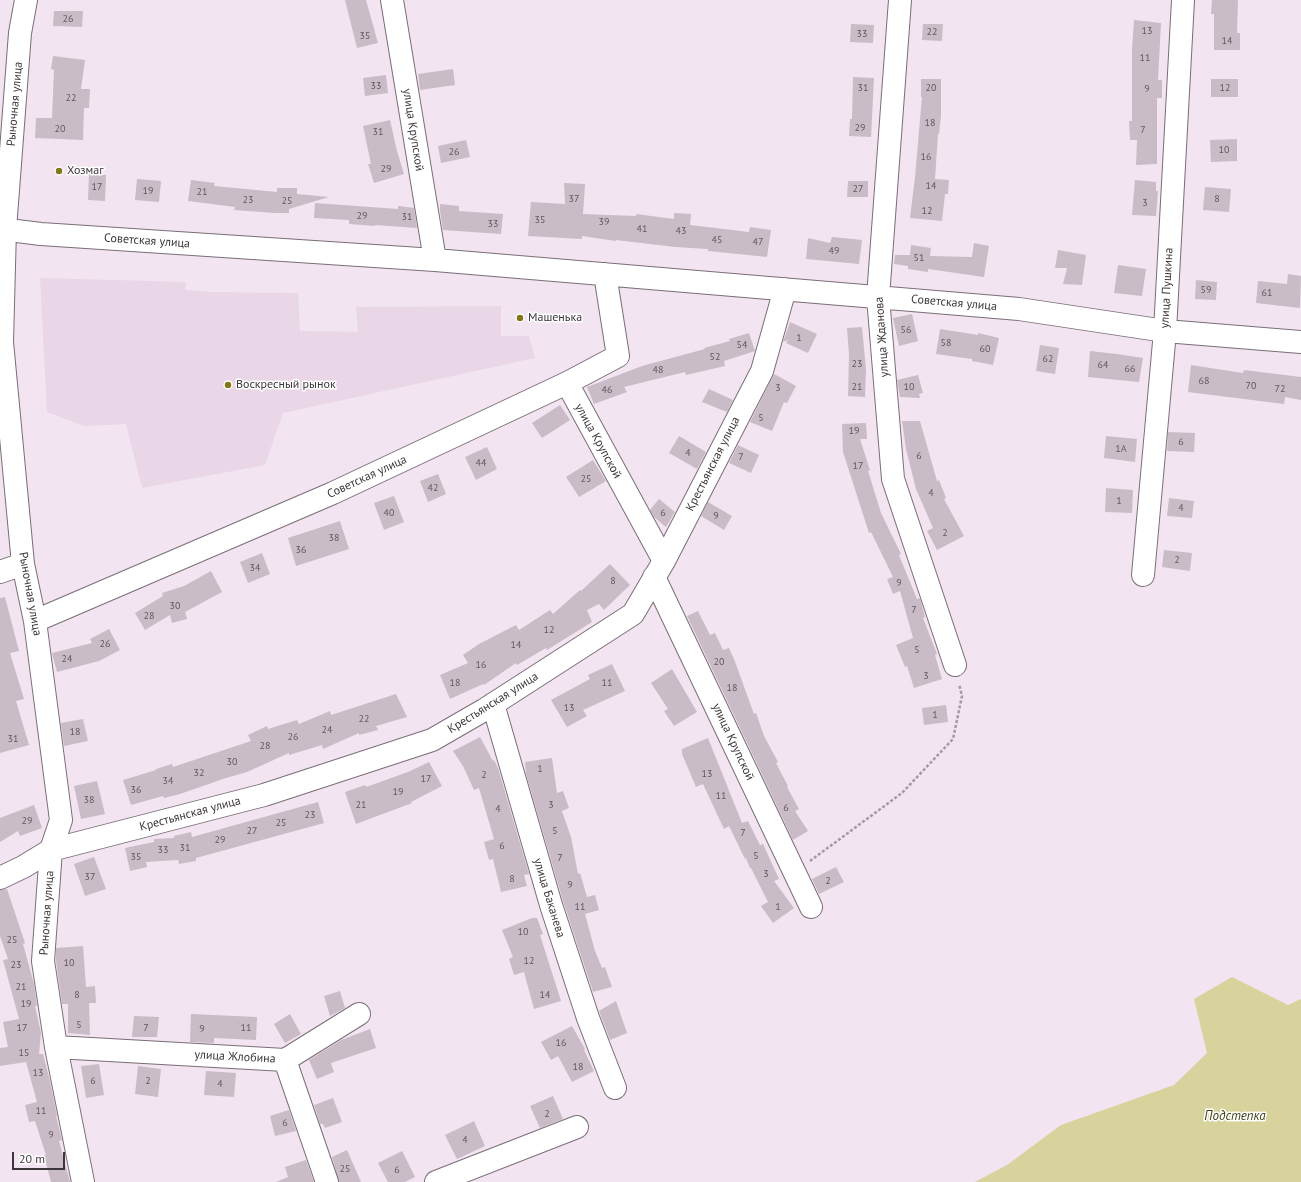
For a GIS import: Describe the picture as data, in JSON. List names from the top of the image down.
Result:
{
  "streets": {
    "street": [
      "Рыночная улица",
      "улица Крупской",
      "Советская улица",
      "улица Пушкина",
      "улица Жданова",
      "Крестьянская улица",
      "улица Баканева",
      "улица Жлобина"
    ]
  },
  "crossings": [
    ["Рыночная улица", "Советская улица"],
    ["Рыночная улица", "Крестьянская улица"],
    ["Рыночная улица", "улица Жлобина"],
    ["улица Крупской", "Советская улица"],
    ["улица Крупской", "Крестьянская улица"],
    ["Советская улица", "улица Пушкина"],
    ["Советская улица", "улица Жданова"],
    ["Советская улица", "Крестьянская улица"],
    ["Крестьянская улица", "улица Баканева"]
  ],
  "water": ["Подстепка"],
  "places": ["Хозмаг", "Машенька", "Воскресный рынок"],
  "house_numbers": [
    "26",
    "13",
    "22",
    "33",
    "35",
    "14",
    "11",
    "33",
    "31",
    "20",
    "12",
    "9",
    "22",
    "18",
    "29",
    "20",
    "7",
    "31",
    "10",
    "26",
    "16",
    "29",
    "14",
    "17",
    "27",
    "19",
    "21",
    "37",
    "8",
    "23",
    "25",
    "3",
    "12",
    "29",
    "31",
    "35",
    "39",
    "33",
    "41",
    "43",
    "45",
    "47",
    "49",
    "51",
    "59",
    "61",
    "56",
    "1",
    "58",
    "54",
    "60",
    "52",
    "62",
    "23",
    "64",
    "66",
    "48",
    "68",
    "70",
    "21",
    "10",
    "3",
    "72",
    "46",
    "5",
    "19",
    "6",
    "1А",
    "4",
    "6",
    "7",
    "44",
    "17",
    "25",
    "42",
    "4",
    "1",
    "4",
    "40",
    "6",
    "9",
    "2",
    "38",
    "36",
    "2",
    "34",
    "8",
    "9",
    "30",
    "7",
    "28",
    "12",
    "26",
    "14",
    "5",
    "24",
    "20",
    "16",
    "3",
    "18",
    "11",
    "18",
    "13",
    "1",
    "22",
    "24",
    "18",
    "26",
    "31",
    "28",
    "30",
    "1",
    "32",
    "13",
    "2",
    "17",
    "34",
    "36",
    "19",
    "11",
    "38",
    "21",
    "3",
    "6",
    "4",
    "23",
    "29",
    "25",
    "27",
    "5",
    "7",
    "29",
    "6",
    "31",
    "33",
    "5",
    "35",
    "7",
    "3",
    "37",
    "8",
    "2",
    "9",
    "11",
    "1",
    "10",
    "25",
    "12",
    "10",
    "23",
    "21",
    "8",
    "14",
    "19",
    "5",
    "17",
    "7",
    "11",
    "9",
    "16",
    "15",
    "18",
    "13",
    "6",
    "2",
    "4",
    "11",
    "2",
    "6",
    "9",
    "4",
    "25",
    "6"
  ],
  "scale_bar": "20 m"
}
